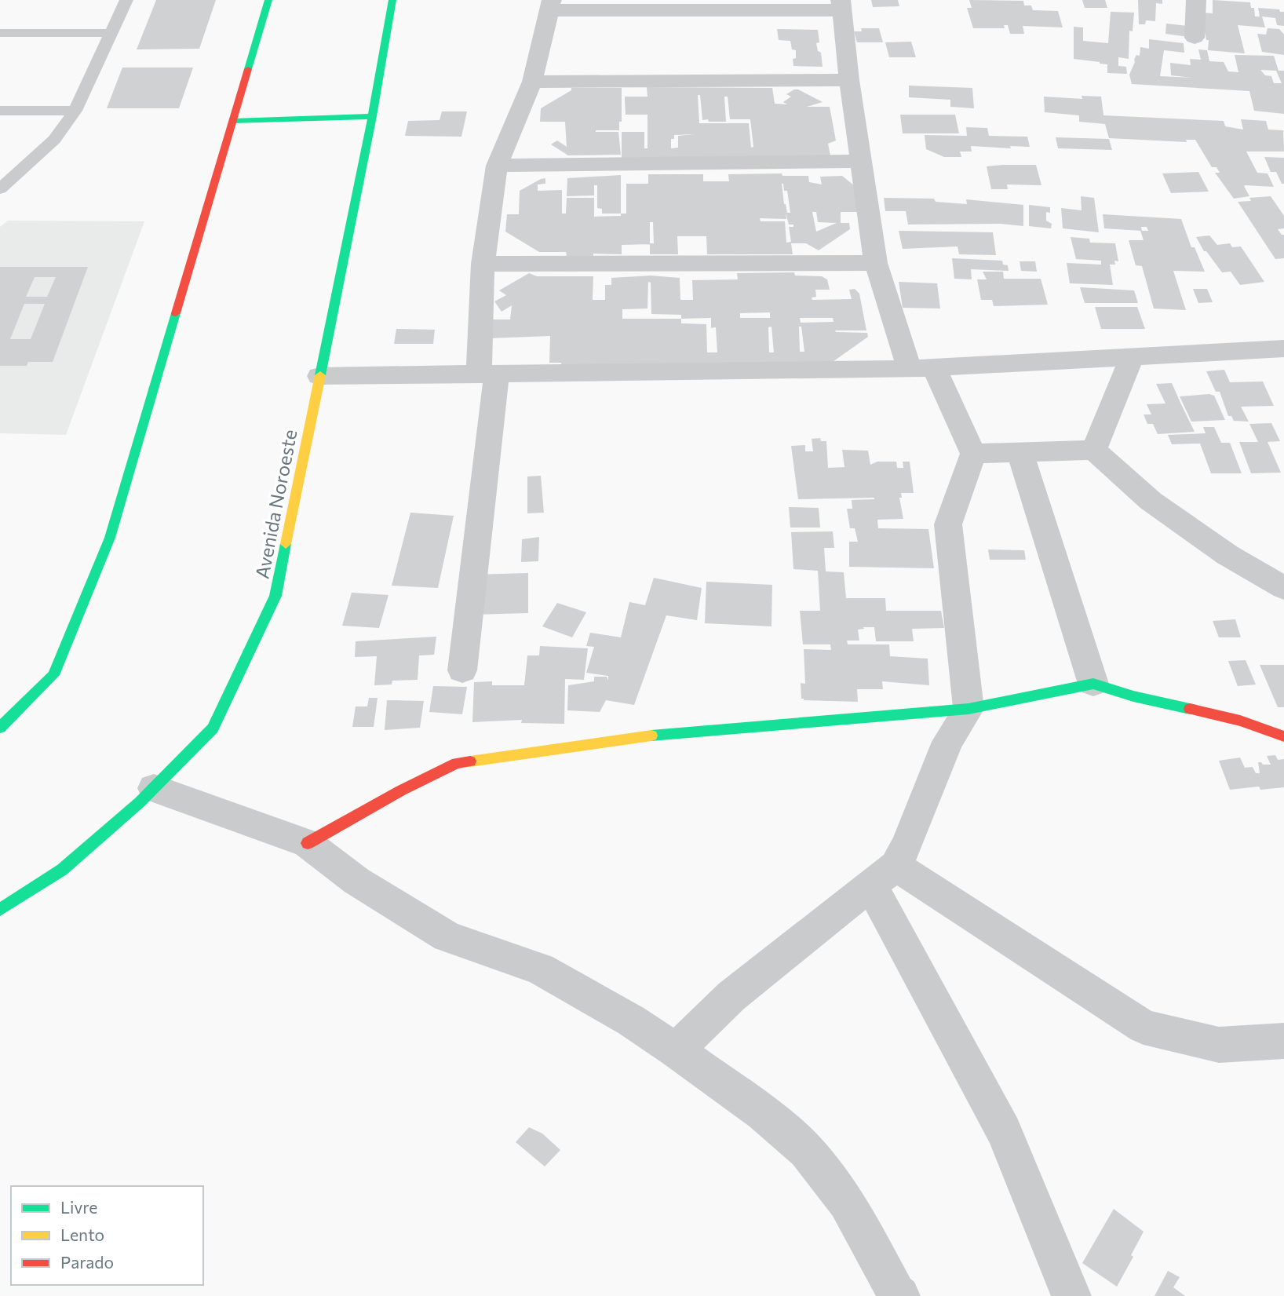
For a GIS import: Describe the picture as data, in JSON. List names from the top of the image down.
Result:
{
  "streets": {
    "street": ["Avenida Noroeste"]
  },
  "legend": ["Livre", "Lento", "Parado"]
}
